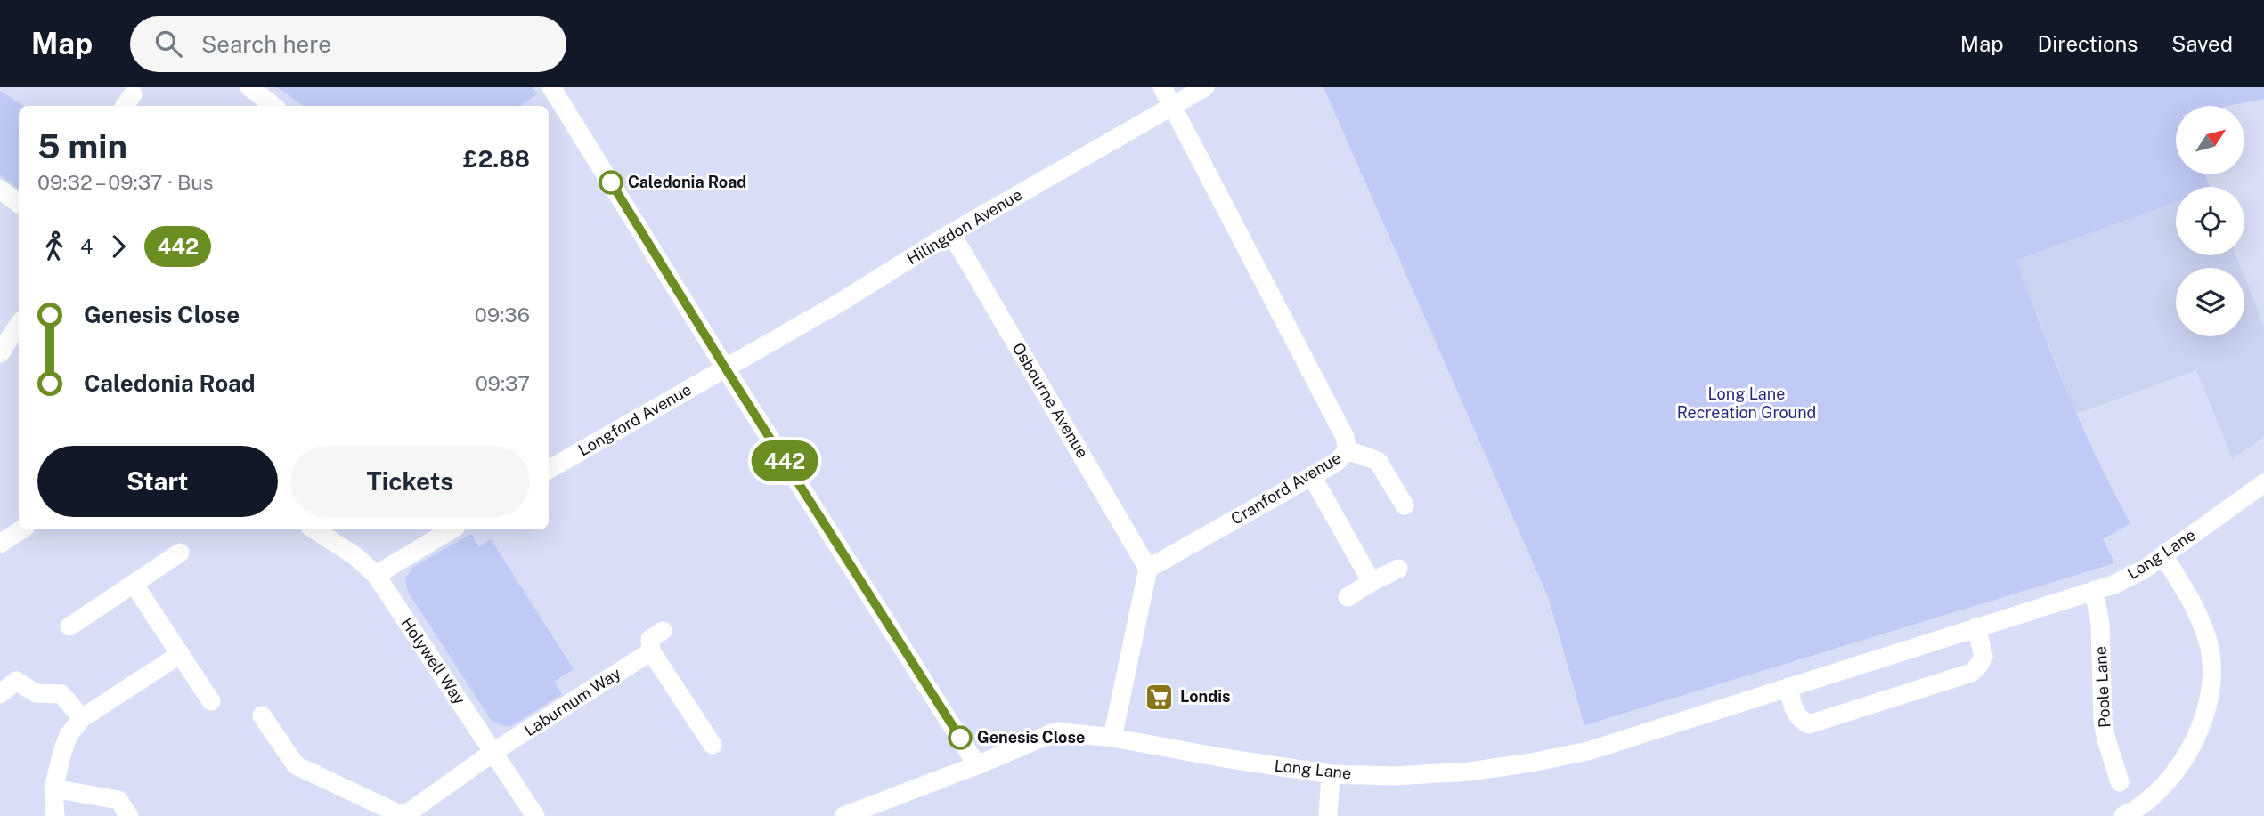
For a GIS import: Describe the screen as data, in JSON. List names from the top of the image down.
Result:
{
  "streets": {
    "street": [
      "Hilingdon Avenue",
      "Osbourne Avenue",
      "Longford Avenue",
      "Cranford Avenue",
      "Long Lane",
      "Holywell Way",
      "Poole Lane",
      "Laburnum Way"
    ]
  },
  "crossings": [
    ["Hilingdon Avenue", "Osbourne Avenue"],
    ["Hilingdon Avenue", "Longford Avenue"],
    ["Hilingdon Avenue", "Cranford Avenue"],
    ["Osbourne Avenue", "Cranford Avenue"],
    ["Long Lane", "Poole Lane"],
    ["Holywell Way", "Laburnum Way"]
  ],
  "parks": ["Long Lane Recreation Ground"],
  "places": {
    "other": ["Caledonia Road", "Genesis Close"],
    "supermarket": ["Londis"]
  },
  "lines": ["bus line 442"],
  "north": "top right",
  "page": {
    "header": "Map",
    "search": "Search here",
    "nav": ["Map", "Directions", "Saved"],
    "on_map": "442",
    "heading": ["5 min", "09:32 – 09:37 · Bus", "£2.88"],
    "legs": ["4", "442"],
    "list": [
      {
        "name": "Genesis Close",
        "value": "09:36"
      },
      {
        "name": "Caledonia Road",
        "value": "09:37"
      }
    ],
    "buttons": ["Start", "Tickets"]
  }
}
